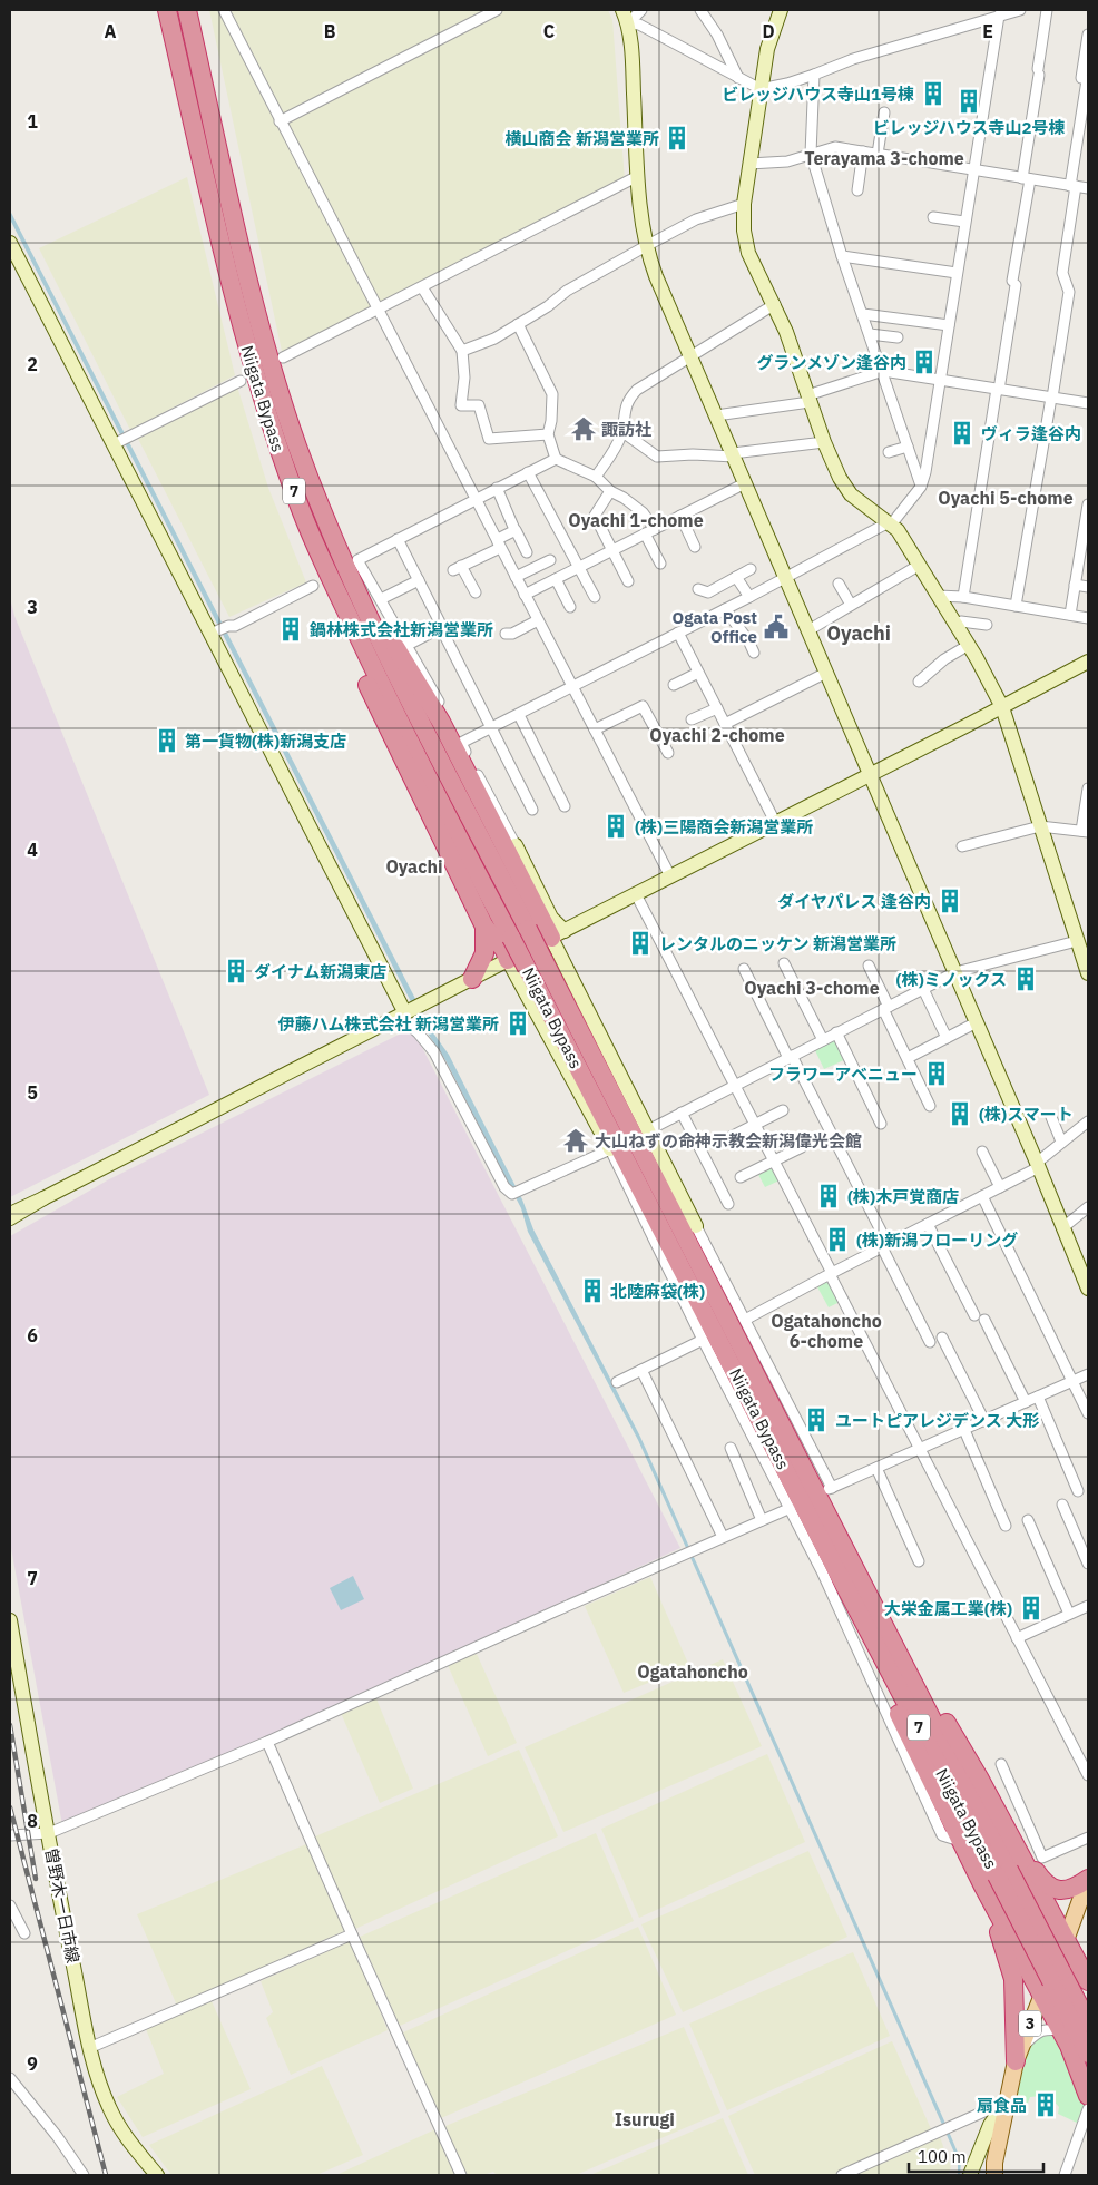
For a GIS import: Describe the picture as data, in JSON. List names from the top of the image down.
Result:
{
  "streets": {
    "highway": ["Niigata Bypass", "7"],
    "main road": ["3"],
    "street": ["曽野木一日市線"]
  },
  "crossings": [
    ["Niigata Bypass", "7"],
    ["Niigata Bypass", "3"],
    ["7", "3"]
  ],
  "districts": [
    "Terayama 3-chome",
    "Oyachi 5-chome",
    "Oyachi 1-chome",
    "Oyachi",
    "Oyachi 2-chome",
    "Oyachi",
    "Oyachi 3-chome",
    "Ogatahoncho 6-chome",
    "Ogatahoncho",
    "Isurugi"
  ],
  "places": {
    "building": [
      "ビレッジハウス寺山1号棟",
      "ビレッジハウス寺山2号棟",
      "横山商会 新潟営業所",
      "グランメゾン逢谷内",
      "ヴィラ逢谷内",
      "鍋林株式会社新潟営業所",
      "第一貨物(株)新潟支店",
      "(株)三陽商会新潟営業所",
      "ダイヤパレス 逢谷内",
      "レンタルのニッケン 新潟営業所",
      "ダイナム新潟東店",
      "(株)ミノックス",
      "伊藤ハム株式会社 新潟営業所",
      "フラワーアベニュー",
      "(株)スマート",
      "(株)木戸覚商店",
      "(株)新潟フローリング",
      "北陸麻袋(株)",
      "ユートピアレジデンス 大形",
      "大栄金属工業(株)",
      "扇食品"
    ],
    "temple": ["諏訪社", "大山ねずの命神示教会新潟偉光会館"],
    "public building": ["Ogata Post Office"]
  },
  "scale_bar": "100 m",
  "grid": {
    "columns": [
      "A",
      "B",
      "C",
      "D",
      "E"
    ],
    "rows": [
      "1",
      "2",
      "3",
      "4",
      "5",
      "6",
      "7",
      "8",
      "9"
    ]
  }
}
